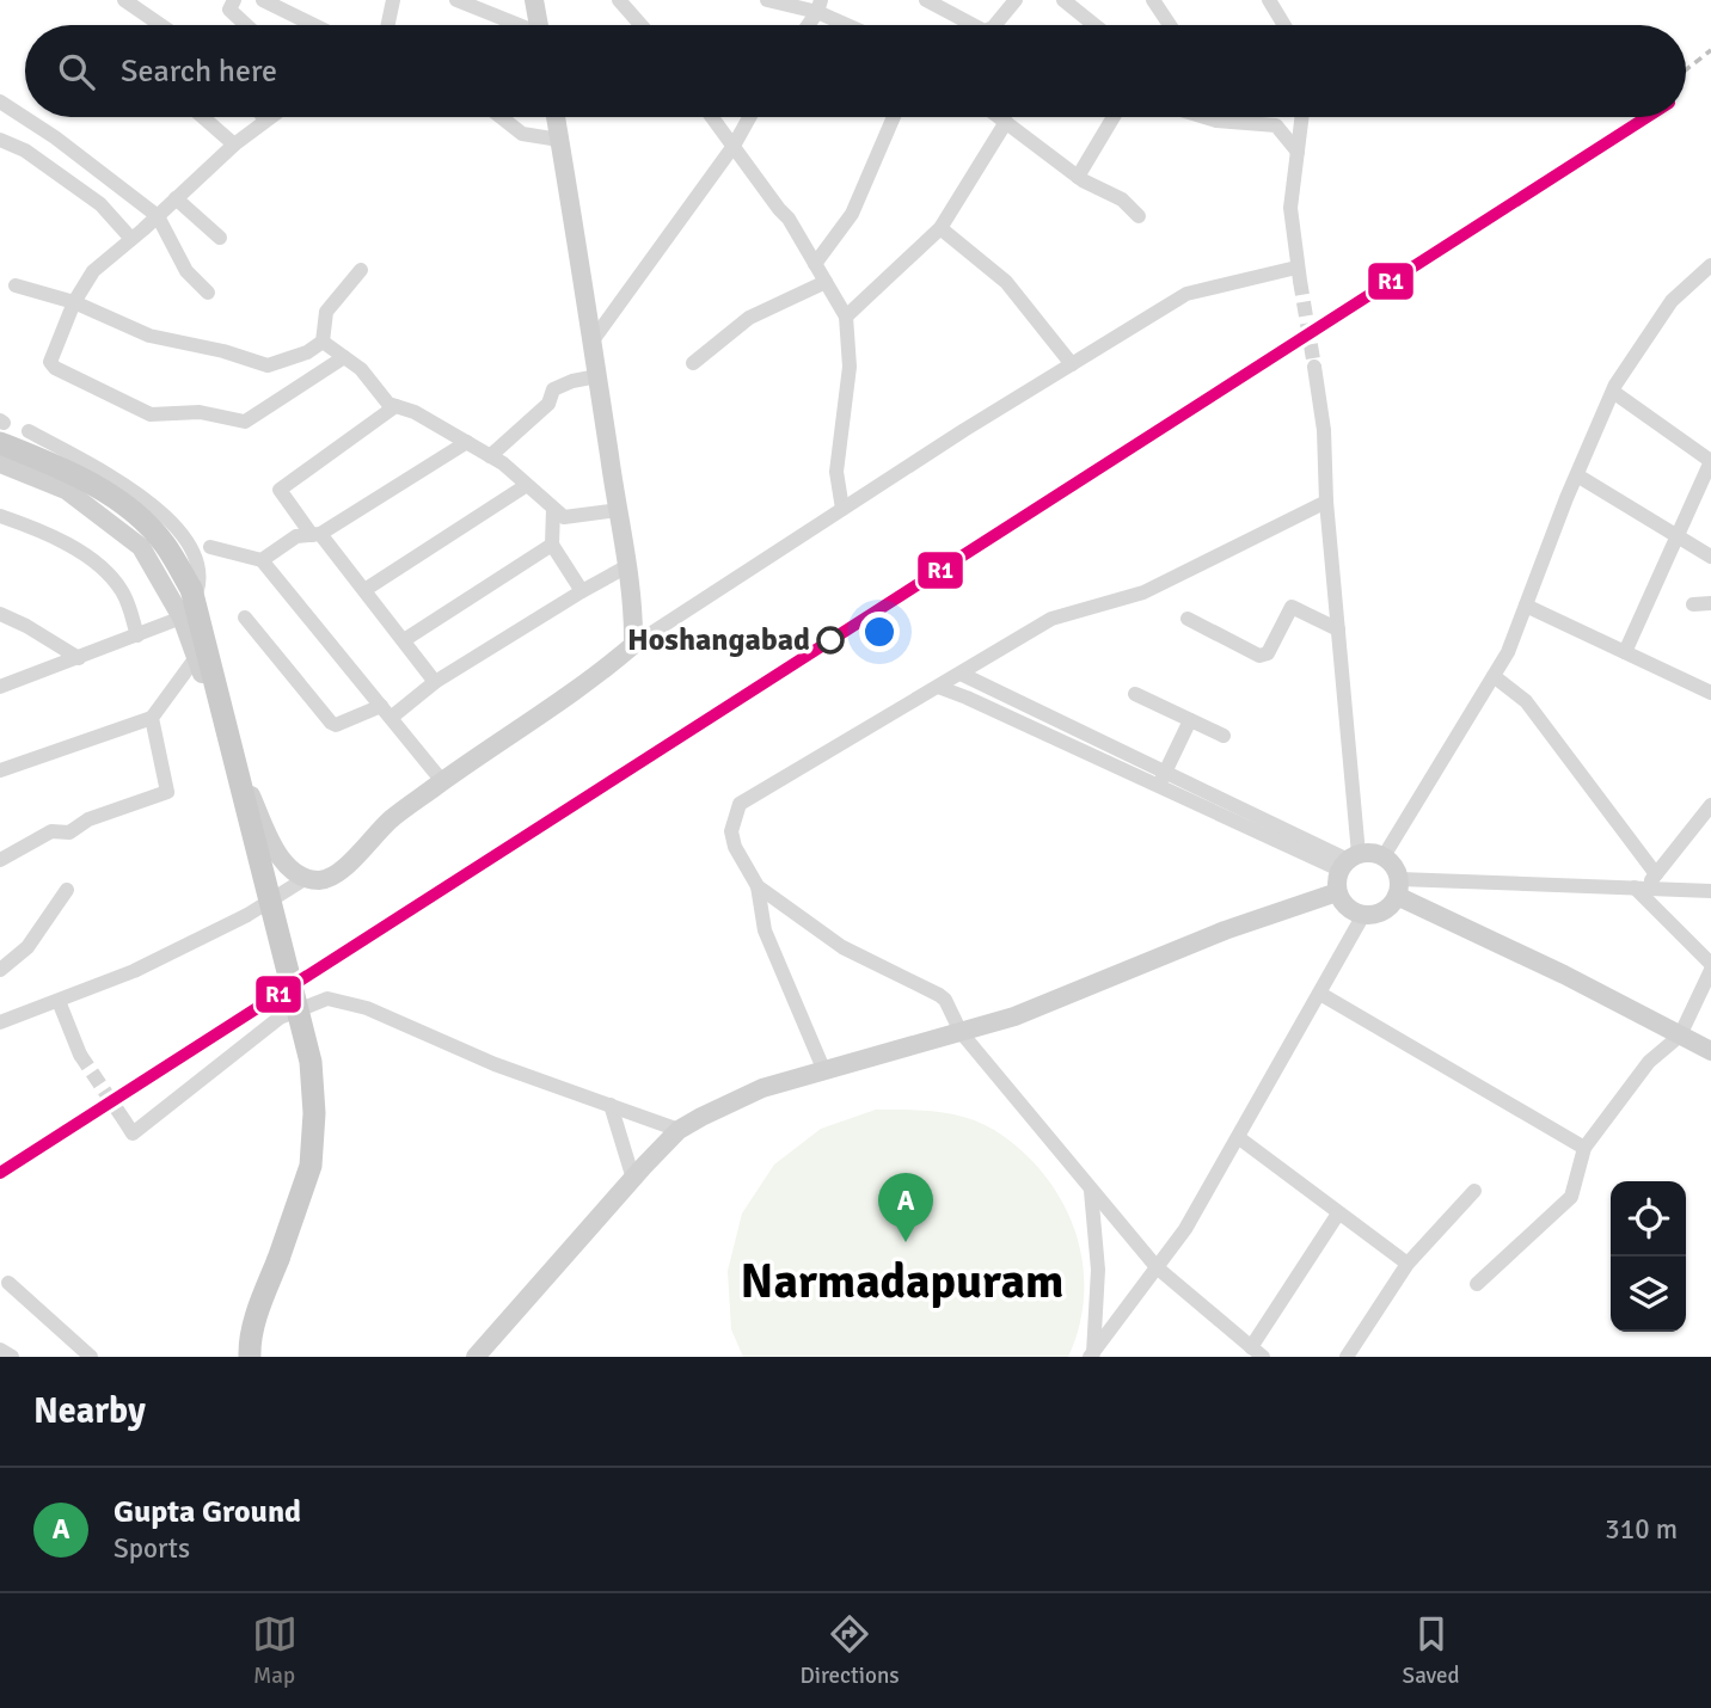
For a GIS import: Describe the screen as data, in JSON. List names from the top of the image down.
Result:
{
  "districts": ["Narmadapuram"],
  "places": ["Hoshangabad"],
  "lines": ["transit line R1"],
  "page": {
    "search": "Search here",
    "pins": "A",
    "heading": "Nearby",
    "list": [
      {
        "mark": "A",
        "name": "Gupta Ground",
        "note": "Sports",
        "value": "310 m"
      }
    ],
    "nav": ["Map", "Directions", "Saved"]
  }
}
